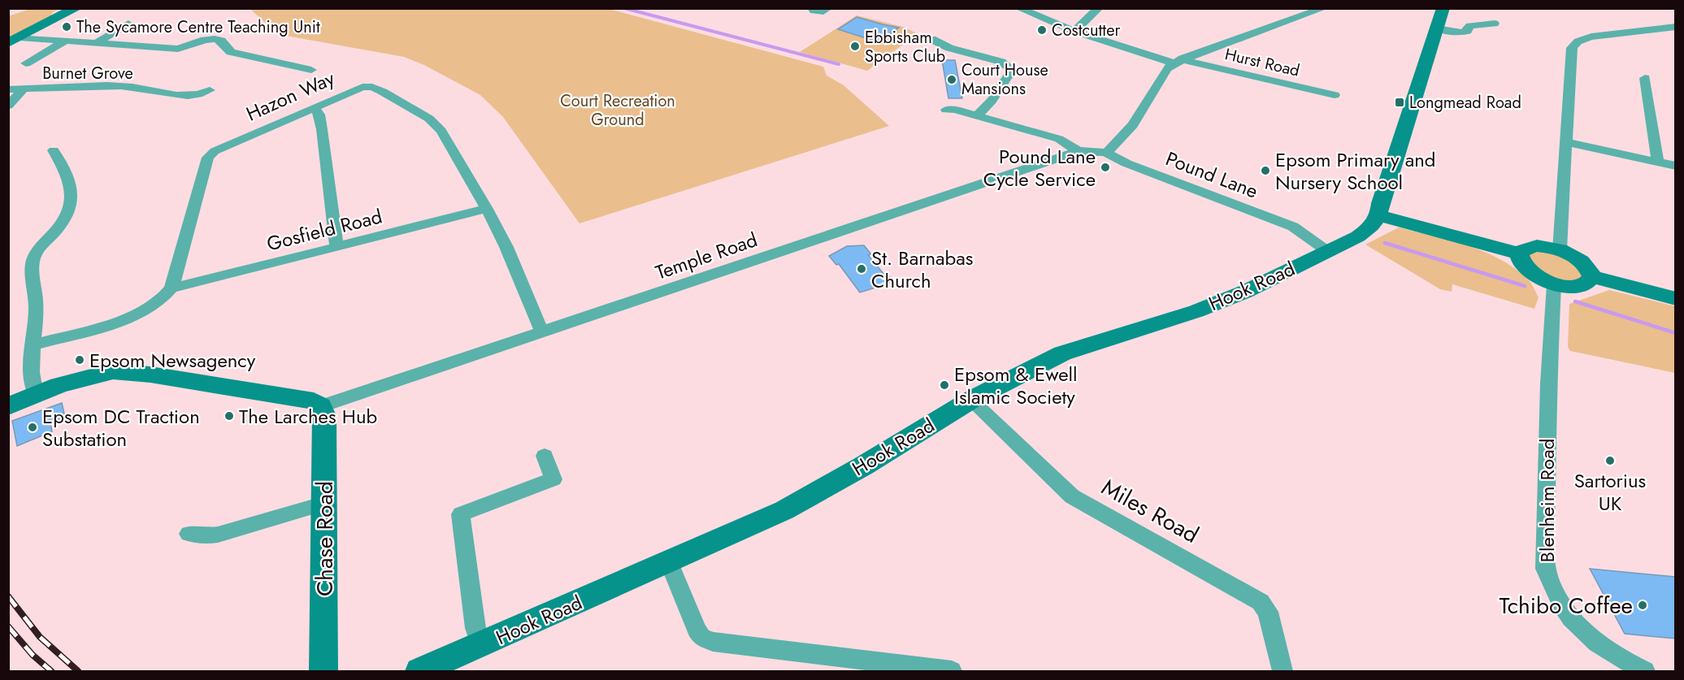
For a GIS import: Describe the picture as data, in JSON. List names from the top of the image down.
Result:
{
  "streets": {
    "main road": ["Hook Road", "Chase Road"],
    "street": [
      "Hurst Road",
      "Burnet Grove",
      "Hazon Way",
      "Pound Lane",
      "Gosfield Road",
      "Temple Road",
      "Blenheim Road",
      "Miles Road"
    ]
  },
  "crossings": [
    ["Hazon Way", "Gosfield Road"],
    ["Hazon Way", "Temple Road"],
    ["Pound Lane", "Temple Road"],
    ["Pound Lane", "Hook Road"],
    ["Temple Road", "Chase Road"],
    ["Hook Road", "Miles Road"]
  ],
  "parks": ["Court Recreation Ground"],
  "places": {
    "other": [
      "The Sycamore Centre Teaching Unit",
      "Costcutter",
      "Ebbisham Sports Club",
      "Court House Mansions",
      "Pound Lane Cycle Service",
      "Epsom Primary and Nursery School",
      "St. Barnabas Church",
      "Epsom Newsagency",
      "Epsom & Ewell Islamic Society",
      "The Larches Hub",
      "Epsom DC Traction Substation",
      "Sartorius UK",
      "Tchibo Coffee"
    ],
    "transit": ["Longmead Road"]
  }
}
